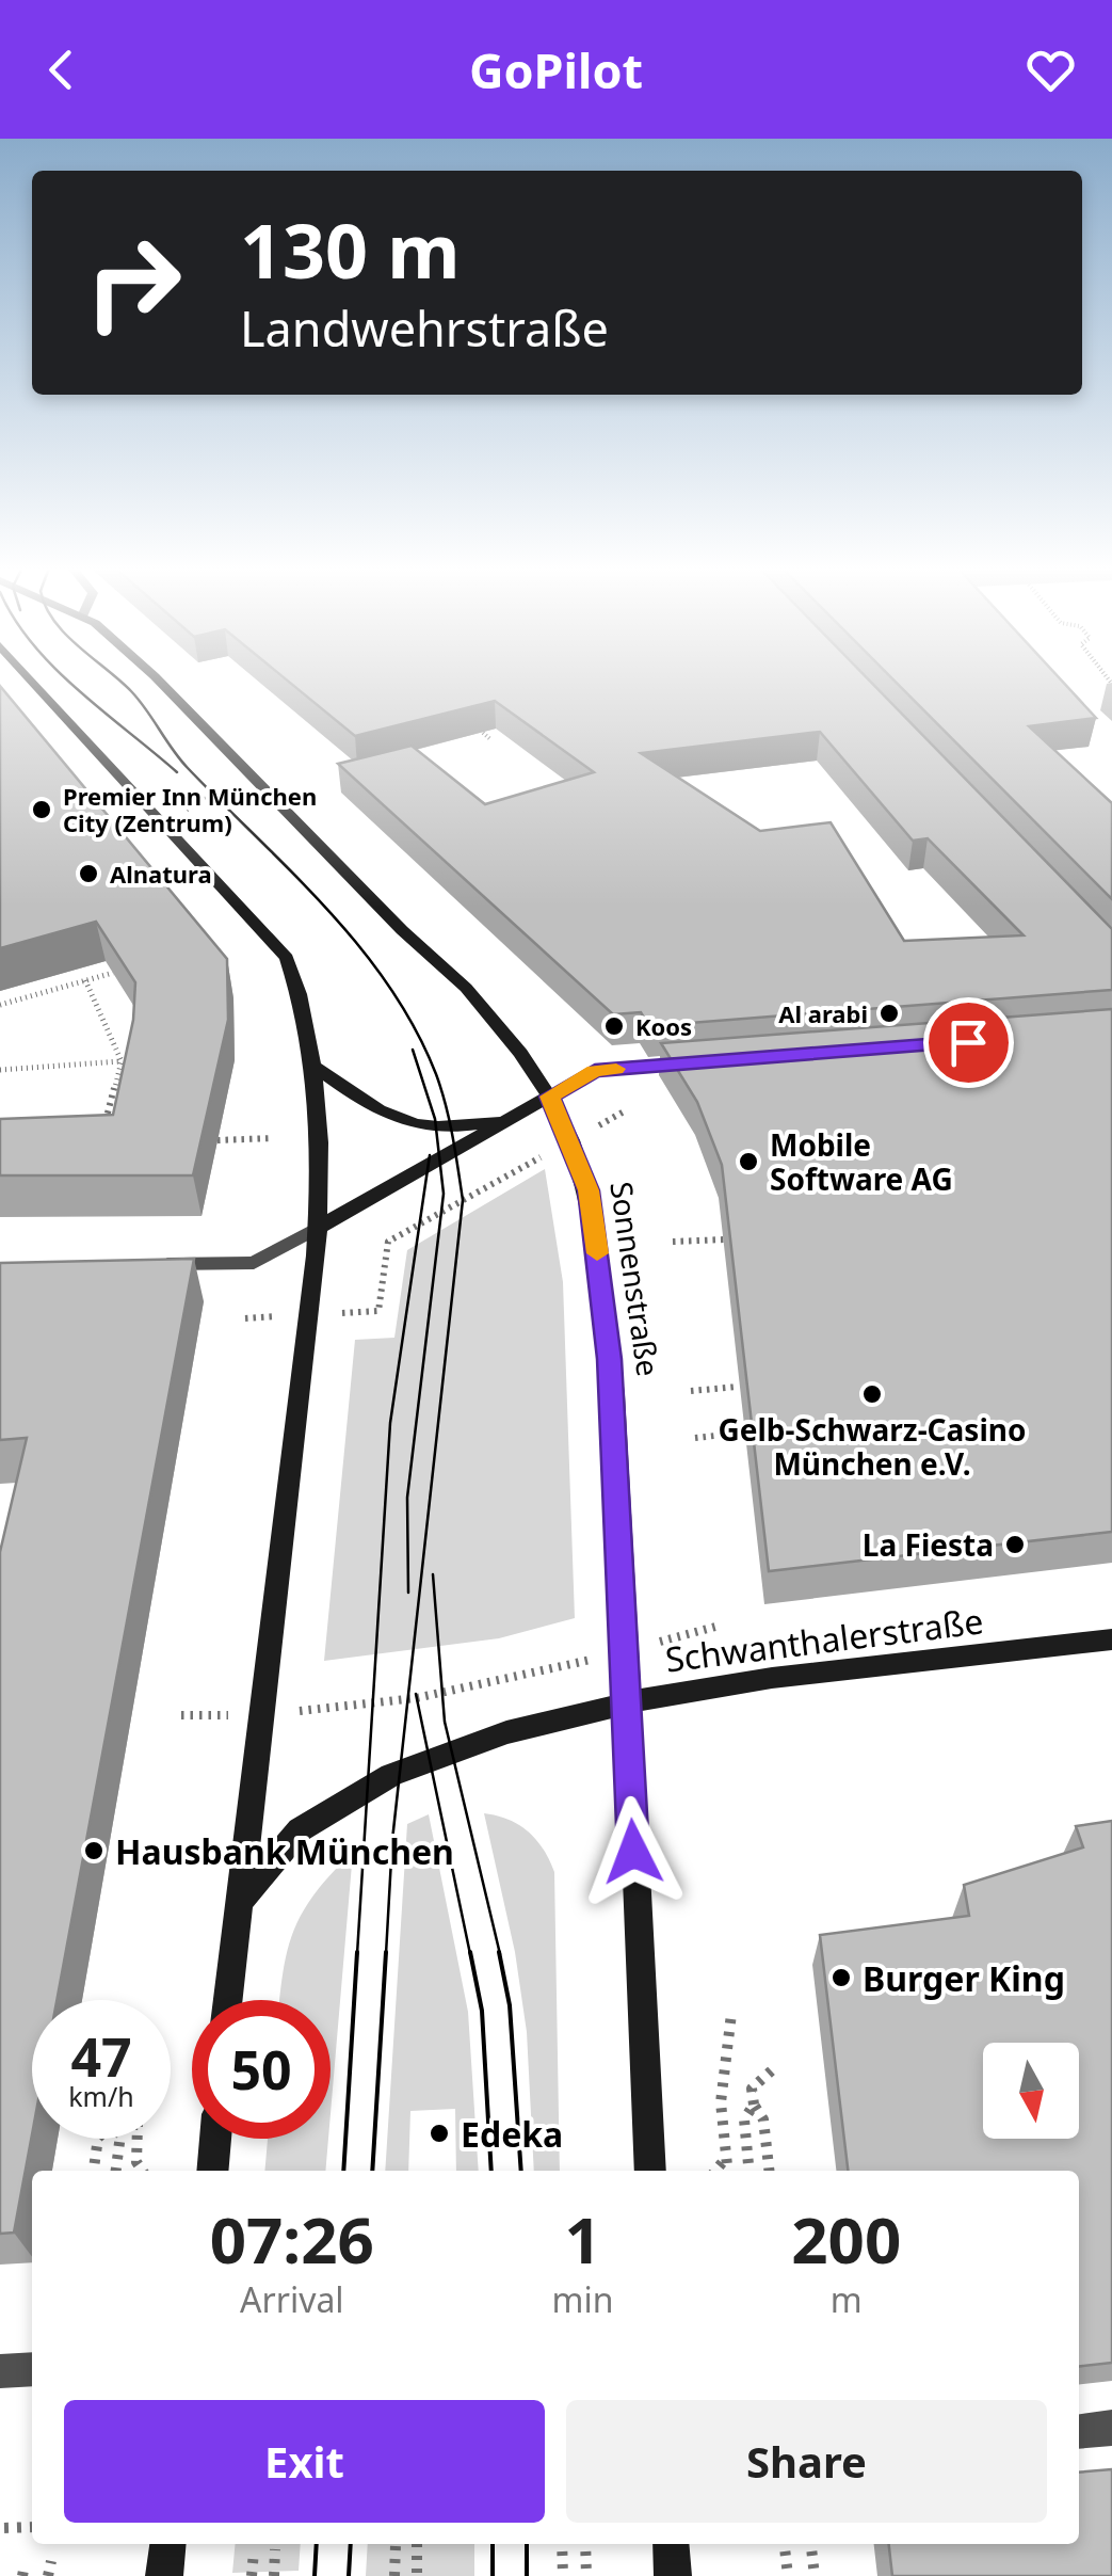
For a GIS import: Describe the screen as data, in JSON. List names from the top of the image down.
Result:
{
  "streets": {
    "main road": ["Sonnenstraße", "Schwanthalerstraße"]
  },
  "crossings": [
    ["Sonnenstraße", "Schwanthalerstraße"]
  ],
  "places": [
    "Premier Inn München City (Zentrum)",
    "Alnatura",
    "Al arabi",
    "Koos",
    "Mobile Software AG",
    "Gelb-Schwarz-Casino München e.V.",
    "La Fiesta",
    "Hausbank München",
    "Burger King",
    "Edeka"
  ],
  "north": "bottom",
  "page": {
    "header": "GoPilot",
    "turn": ["130 m", "Landwehrstraße"],
    "speed": "47 km/h",
    "limit": "50",
    "eta": [
      "07:26",
      "Arrival",
      "1",
      "min",
      "200",
      "m"
    ],
    "buttons": ["Exit", "Share"]
  }
}
